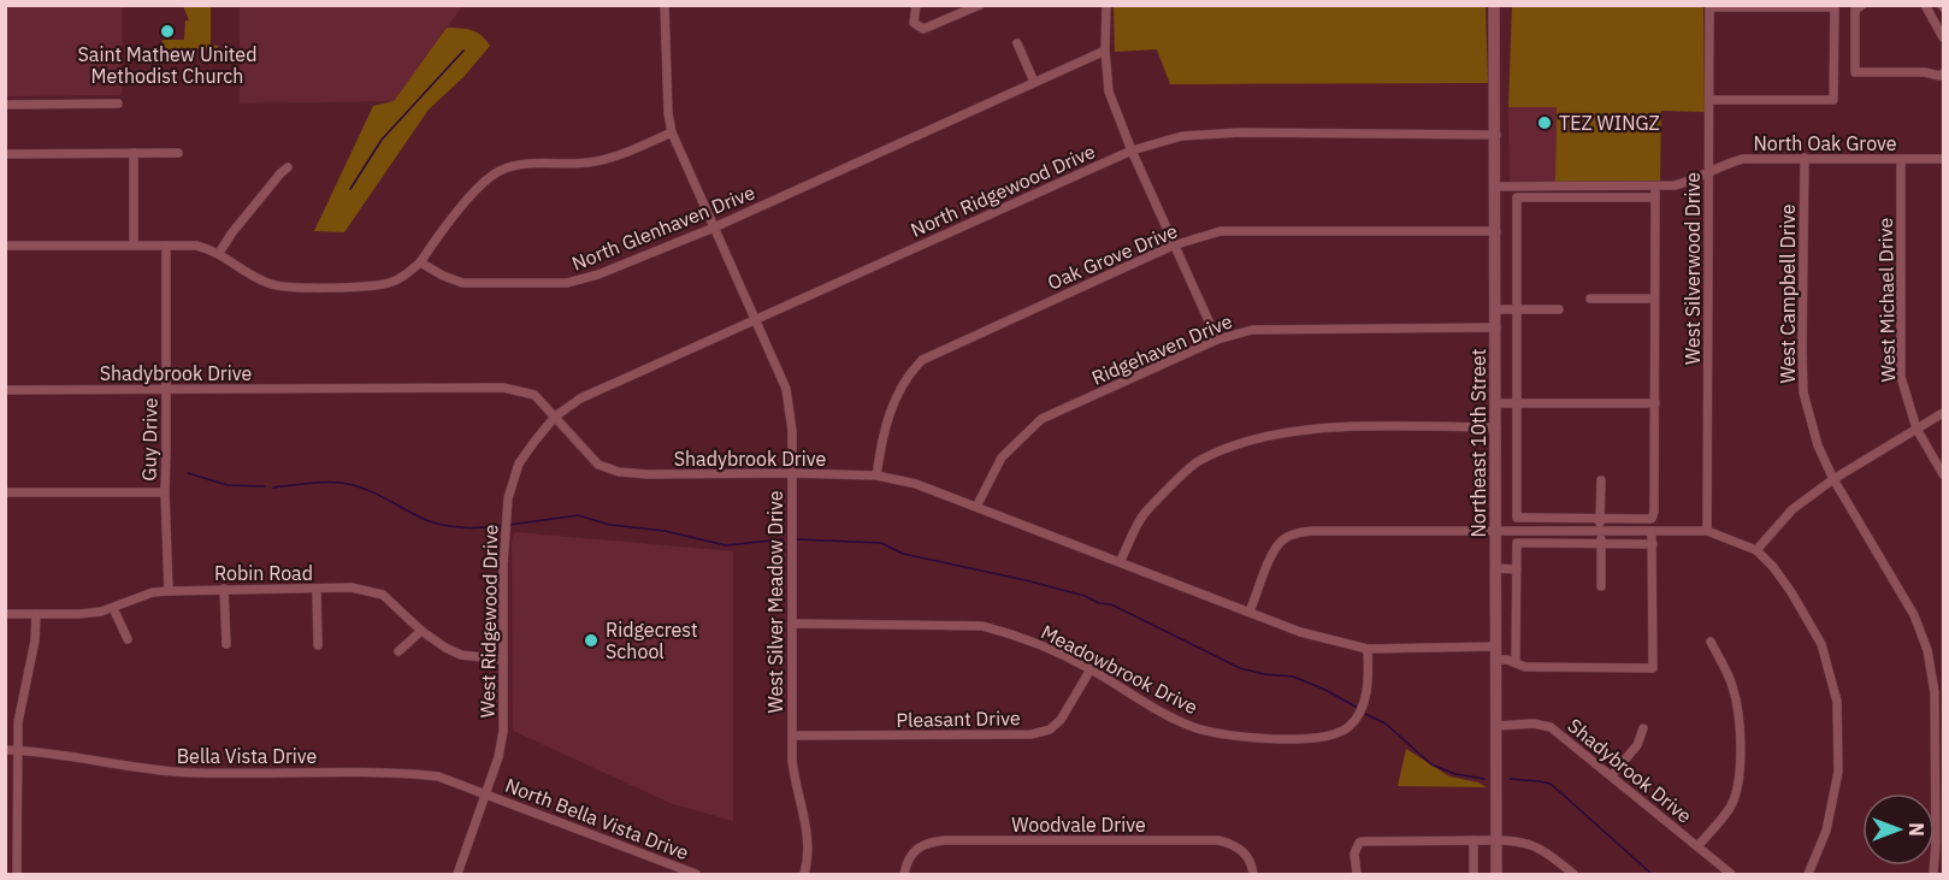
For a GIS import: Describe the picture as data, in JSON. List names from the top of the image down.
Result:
{
  "streets": {
    "main road": ["Northeast 10th Street"],
    "street": [
      "North Oak Grove",
      "North Ridgewood Drive",
      "North Glenhaven Drive",
      "Oak Grove Drive",
      "West Silverwood Drive",
      "West Campbell Drive",
      "West Michael Drive",
      "Ridgehaven Drive",
      "Shadybrook Drive",
      "Guy Drive",
      "Robin Road",
      "West Silver Meadow Drive",
      "West Ridgewood Drive",
      "Meadowbrook Drive",
      "Pleasant Drive",
      "Bella Vista Drive",
      "North Bella Vista Drive",
      "Woodvale Drive"
    ]
  },
  "crossings": [
    ["North Oak Grove", "West Silverwood Drive"],
    ["North Oak Grove", "West Campbell Drive"],
    ["North Oak Grove", "West Michael Drive"],
    ["North Oak Grove", "Northeast 10th Street"],
    ["North Ridgewood Drive", "Shadybrook Drive"],
    ["North Ridgewood Drive", "Northeast 10th Street"],
    ["North Ridgewood Drive", "West Silver Meadow Drive"],
    ["North Ridgewood Drive", "West Ridgewood Drive"],
    ["North Glenhaven Drive", "West Silver Meadow Drive"],
    ["Oak Grove Drive", "Shadybrook Drive"],
    ["Oak Grove Drive", "Northeast 10th Street"],
    ["Ridgehaven Drive", "Shadybrook Drive"],
    ["Ridgehaven Drive", "Northeast 10th Street"],
    ["Shadybrook Drive", "Guy Drive"],
    ["Shadybrook Drive", "Northeast 10th Street"],
    ["Shadybrook Drive", "West Silver Meadow Drive"],
    ["Shadybrook Drive", "West Ridgewood Drive"],
    ["Shadybrook Drive", "Meadowbrook Drive"],
    ["Guy Drive", "Robin Road"],
    ["Robin Road", "West Ridgewood Drive"],
    ["West Silver Meadow Drive", "Meadowbrook Drive"],
    ["West Silver Meadow Drive", "Pleasant Drive"],
    ["West Ridgewood Drive", "Bella Vista Drive"],
    ["West Ridgewood Drive", "North Bella Vista Drive"],
    ["Meadowbrook Drive", "Pleasant Drive"],
    ["Bella Vista Drive", "North Bella Vista Drive"]
  ],
  "places": ["Saint Mathew United Methodist Church", "TEZ WINGZ", "Ridgecrest School"],
  "north": "right"
}
